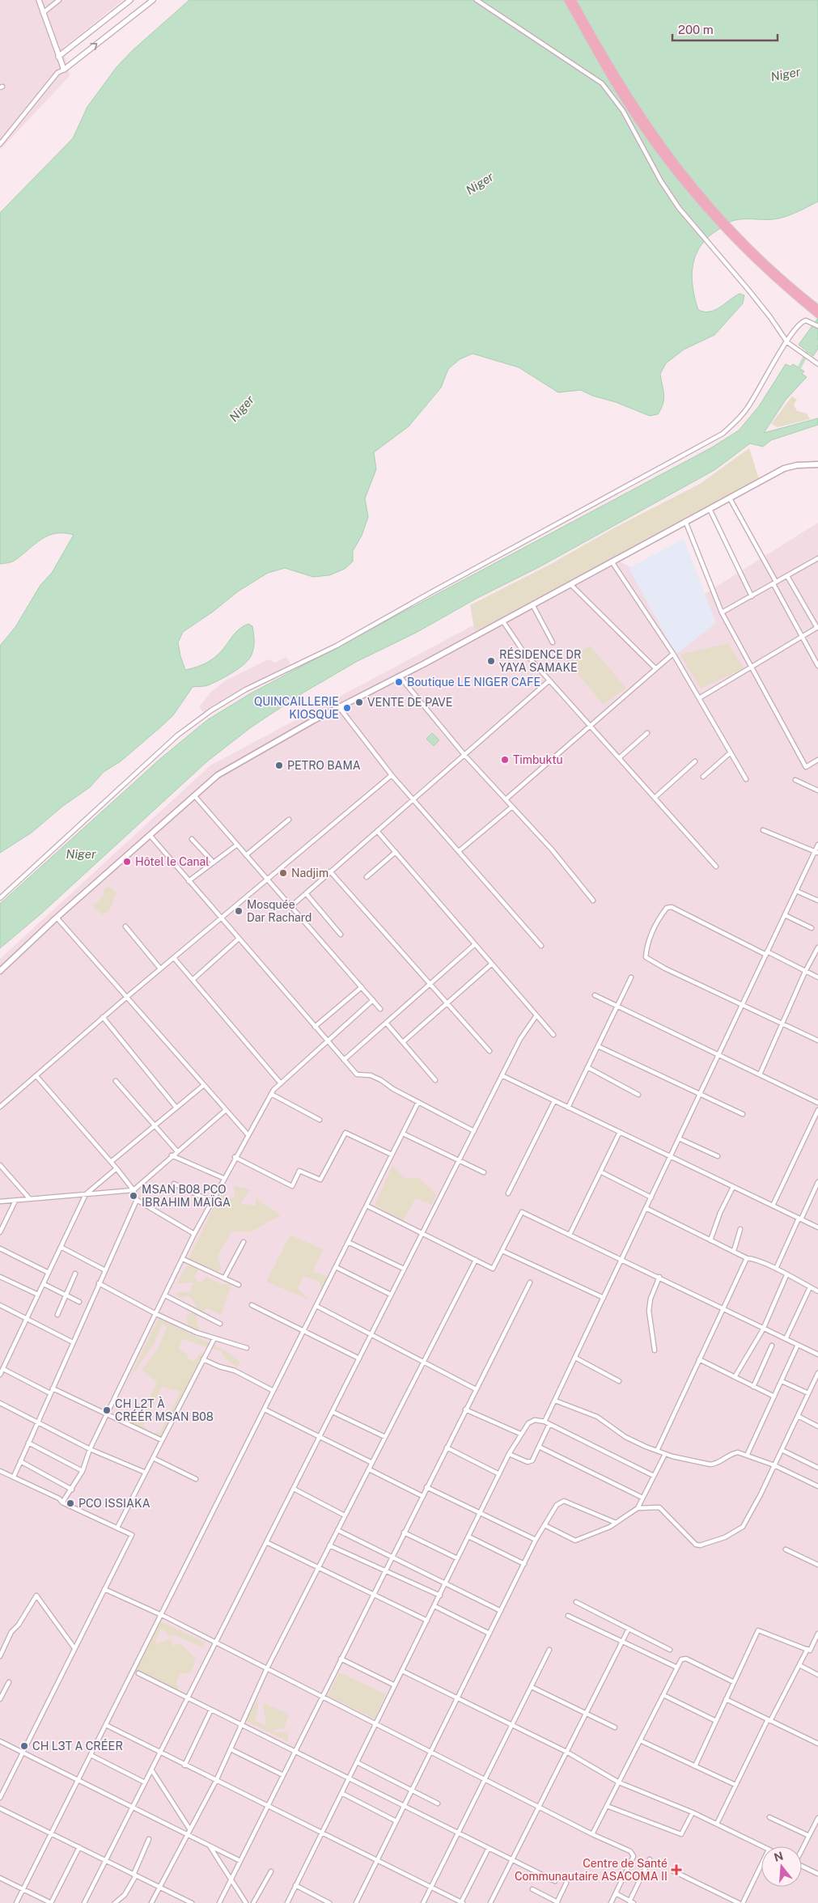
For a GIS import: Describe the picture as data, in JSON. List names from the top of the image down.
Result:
{
  "water": ["Niger"],
  "places": {
    "other": [
      "RÉSIDENCE DR YAYA SAMAKE",
      "Boutique LE NIGER CAFE",
      "VENTE DE PAVE",
      "QUINCAILLERIE KIOSQUE",
      "Timbuktu",
      "PETRO BAMA",
      "Hôtel le Canal",
      "Nadjim",
      "Mosquée Dar Rachard",
      "MSAN B08 PCO IBRAHIM MAÏGA",
      "CH L2T À CRÉÉR MSAN B08",
      "PCO ISSIAKA",
      "CH L3T A CRÉER"
    ],
    "health": ["Centre de Santé Communautaire ASACOMA II"]
  },
  "scale_bar": "200 m",
  "north": "top"
}
